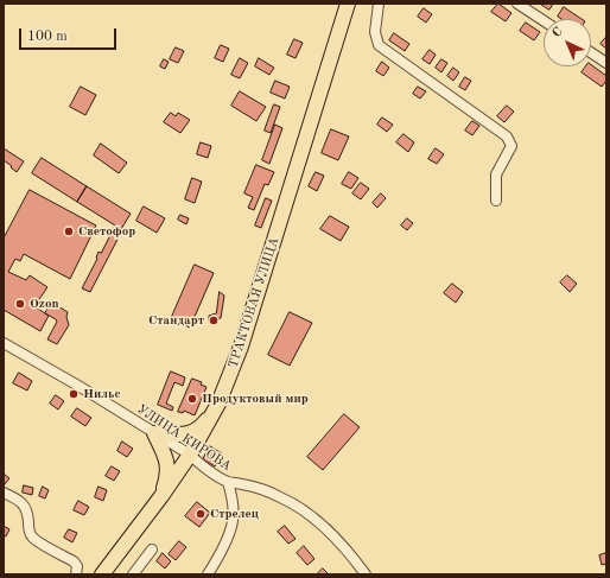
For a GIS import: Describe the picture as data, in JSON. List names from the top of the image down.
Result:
{
  "streets": {
    "highway": ["ТРАКТОВАЯ УЛИЦА"],
    "street": ["УЛИЦА КИРОВА"]
  },
  "crossings": [
    ["ТРАКТОВАЯ УЛИЦА", "УЛИЦА КИРОВА"]
  ],
  "places": [
    "Светофор",
    "Ozon",
    "Стандарт",
    "Нильс",
    "Продуктовый мир",
    "Стрелец"
  ],
  "scale_bar": "100 m",
  "north": "top left"
}
